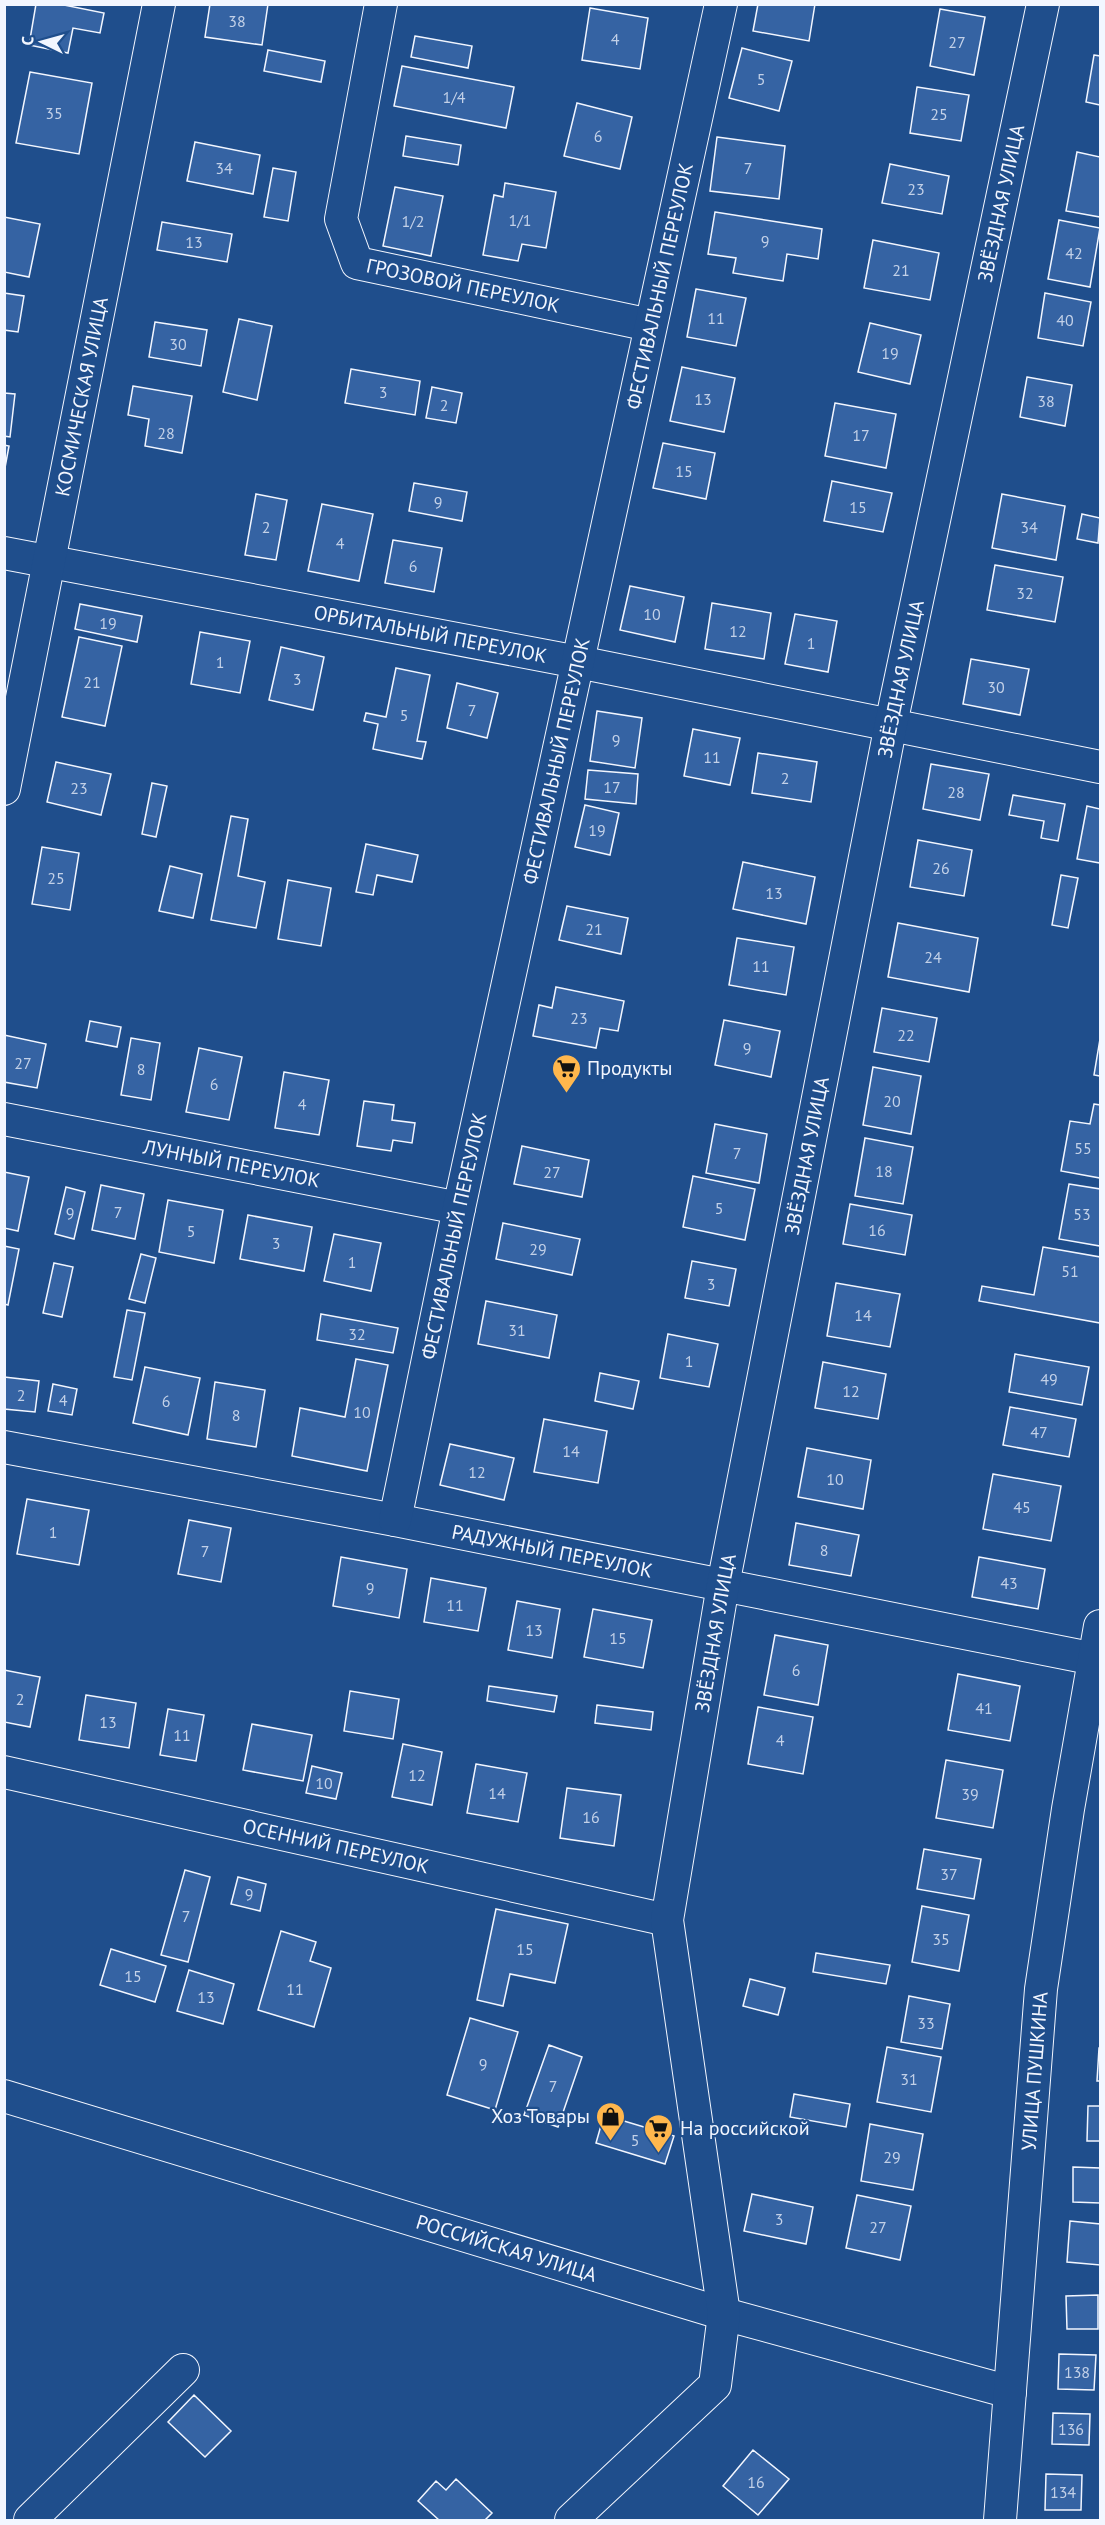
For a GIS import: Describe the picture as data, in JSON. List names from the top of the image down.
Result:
{
  "streets": {
    "street": [
      "ЗВЁЗДНАЯ УЛИЦА",
      "ГРОЗОВОЙ ПЕРЕУЛОК",
      "ФЕСТИВАЛЬНЫЙ ПЕРЕУЛОК",
      "КОСМИЧЕСКАЯ УЛИЦА",
      "ОРБИТАЛЬНЫЙ ПЕРЕУЛОК",
      "ЛУННЫЙ ПЕРЕУЛОК",
      "РАДУЖНЫЙ ПЕРЕУЛОК",
      "ОСЕННИЙ ПЕРЕУЛОК",
      "УЛИЦА ПУШКИНА",
      "РОССИЙСКАЯ УЛИЦА"
    ]
  },
  "crossings": [
    ["ЗВЁЗДНАЯ УЛИЦА", "ОРБИТАЛЬНЫЙ ПЕРЕУЛОК"],
    ["ЗВЁЗДНАЯ УЛИЦА", "РАДУЖНЫЙ ПЕРЕУЛОК"],
    ["ЗВЁЗДНАЯ УЛИЦА", "ОСЕННИЙ ПЕРЕУЛОК"],
    ["ЗВЁЗДНАЯ УЛИЦА", "РОССИЙСКАЯ УЛИЦА"],
    ["ГРОЗОВОЙ ПЕРЕУЛОК", "ФЕСТИВАЛЬНЫЙ ПЕРЕУЛОК"],
    ["ФЕСТИВАЛЬНЫЙ ПЕРЕУЛОК", "ОРБИТАЛЬНЫЙ ПЕРЕУЛОК"],
    ["ФЕСТИВАЛЬНЫЙ ПЕРЕУЛОК", "ЛУННЫЙ ПЕРЕУЛОК"],
    ["ФЕСТИВАЛЬНЫЙ ПЕРЕУЛОК", "РАДУЖНЫЙ ПЕРЕУЛОК"],
    ["КОСМИЧЕСКАЯ УЛИЦА", "ОРБИТАЛЬНЫЙ ПЕРЕУЛОК"],
    ["РАДУЖНЫЙ ПЕРЕУЛОК", "УЛИЦА ПУШКИНА"],
    ["УЛИЦА ПУШКИНА", "РОССИЙСКАЯ УЛИЦА"]
  ],
  "places": {
    "supermarket": ["Продукты", "На российской"],
    "shop": ["Хоз Товары"]
  },
  "house_numbers": [
    "38",
    "4",
    "27",
    "5",
    "1/4",
    "35",
    "25",
    "6",
    "34",
    "7",
    "23",
    "1/1",
    "1/2",
    "9",
    "13",
    "42",
    "21",
    "11",
    "40",
    "30",
    "19",
    "3",
    "13",
    "38",
    "2",
    "28",
    "17",
    "15",
    "9",
    "15",
    "2",
    "34",
    "4",
    "6",
    "32",
    "10",
    "19",
    "12",
    "1",
    "1",
    "3",
    "21",
    "30",
    "7",
    "5",
    "9",
    "11",
    "2",
    "17",
    "23",
    "28",
    "19",
    "26",
    "25",
    "13",
    "21",
    "24",
    "11",
    "23",
    "22",
    "9",
    "27",
    "8",
    "6",
    "20",
    "4",
    "55",
    "7",
    "18",
    "27",
    "5",
    "7",
    "9",
    "53",
    "16",
    "5",
    "3",
    "29",
    "1",
    "51",
    "3",
    "14",
    "31",
    "32",
    "1",
    "49",
    "12",
    "2",
    "4",
    "6",
    "10",
    "8",
    "47",
    "14",
    "12",
    "10",
    "45",
    "1",
    "8",
    "7",
    "43",
    "9",
    "11",
    "13",
    "15",
    "6",
    "2",
    "41",
    "13",
    "11",
    "4",
    "12",
    "10",
    "14",
    "39",
    "16",
    "37",
    "9",
    "7",
    "35",
    "15",
    "15",
    "11",
    "13",
    "33",
    "9",
    "31",
    "7",
    "5",
    "29",
    "3",
    "27",
    "138",
    "136",
    "16",
    "134"
  ],
  "north": "left"
}
